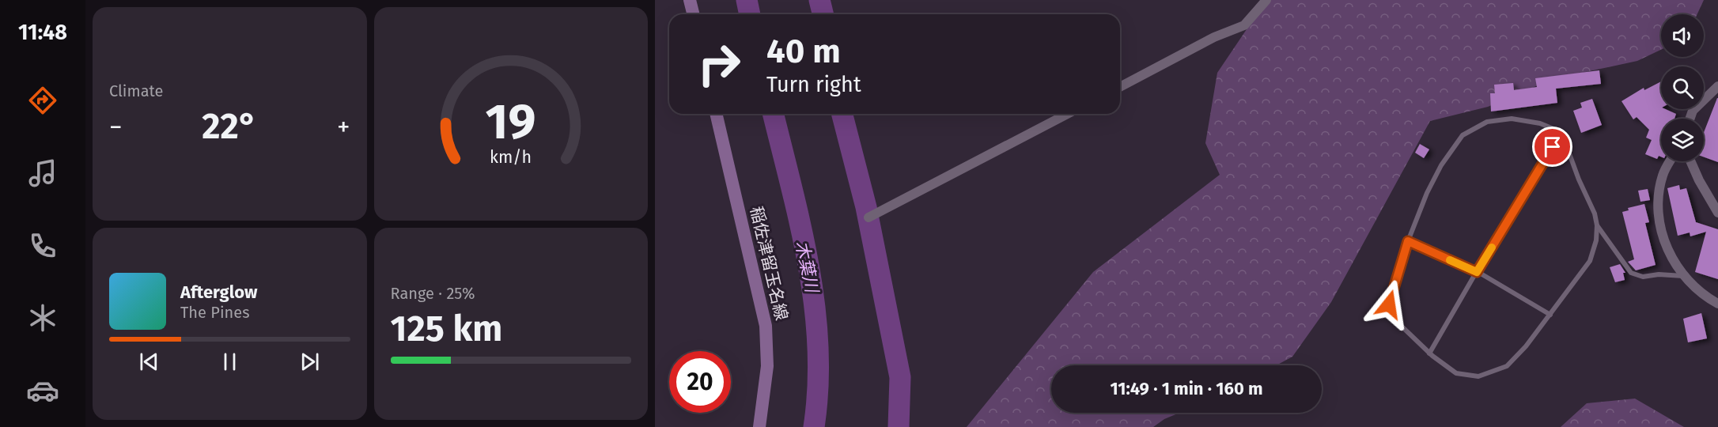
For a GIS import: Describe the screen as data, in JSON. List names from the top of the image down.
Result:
{
  "streets": {
    "main road": ["稲佐津留玉名線"]
  },
  "water": ["木葉川"],
  "page": {
    "tabs": "11:48",
    "tile": [
      "Climate",
      ["Range · 25%", "125 km"]
    ],
    "turn": ["40 m", "Turn right"],
    "heat": ["−", "22°", "+"],
    "song": ["Afterglow", "The Pines"],
    "limit": "20",
    "trip": "11:49 · 1 min · 160 m",
    "gauge": ["19", "km/h"]
  }
}
